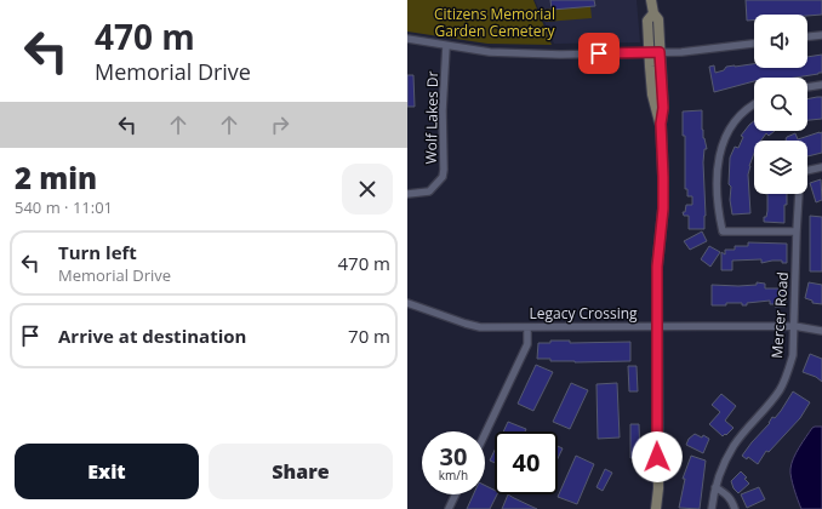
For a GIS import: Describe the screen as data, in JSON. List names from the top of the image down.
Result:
{
  "streets": {
    "street": ["Wolf Lakes Dr", "Legacy Crossing", "Mercer Road"]
  },
  "crossings": [
    ["Legacy Crossing", "Mercer Road"]
  ],
  "parks": ["Citizens Memorial Garden Cemetery"],
  "page": {
    "turn": ["470 m", "Memorial Drive"],
    "heading": ["2 min", "540 m · 11:01"],
    "list": [
      {
        "name": "Turn left",
        "note": "Memorial Drive",
        "value": "470 m"
      },
      {
        "name": "Arrive at destination",
        "value": "70 m"
      }
    ],
    "speed": "30 km/h",
    "limit": "40",
    "buttons": ["Exit", "Share"]
  }
}
